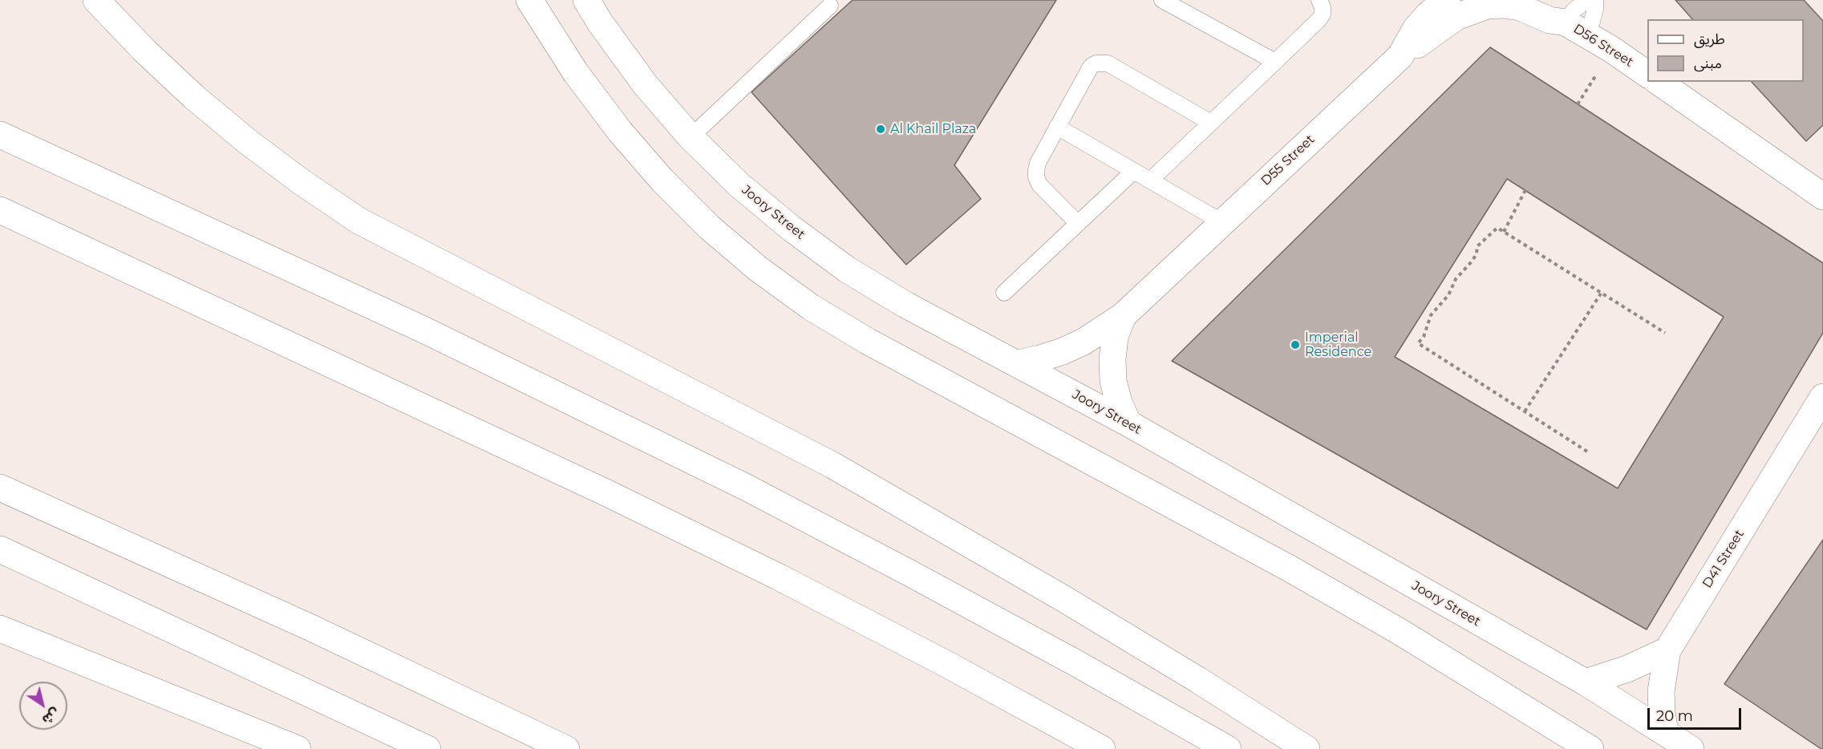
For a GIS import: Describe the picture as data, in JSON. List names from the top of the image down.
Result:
{
  "streets": {
    "main road": [
      "D56 Street",
      "D55 Street",
      "Joory Street",
      "D41 Street"
    ]
  },
  "crossings": [
    ["D56 Street", "D55 Street"],
    ["D55 Street", "Joory Street"],
    ["Joory Street", "D41 Street"]
  ],
  "places": ["Al Khail Plaza", "Imperial Residence"],
  "legend": ["طريق", "مبنى"],
  "scale_bar": "20 m",
  "north": "bottom right"
}
